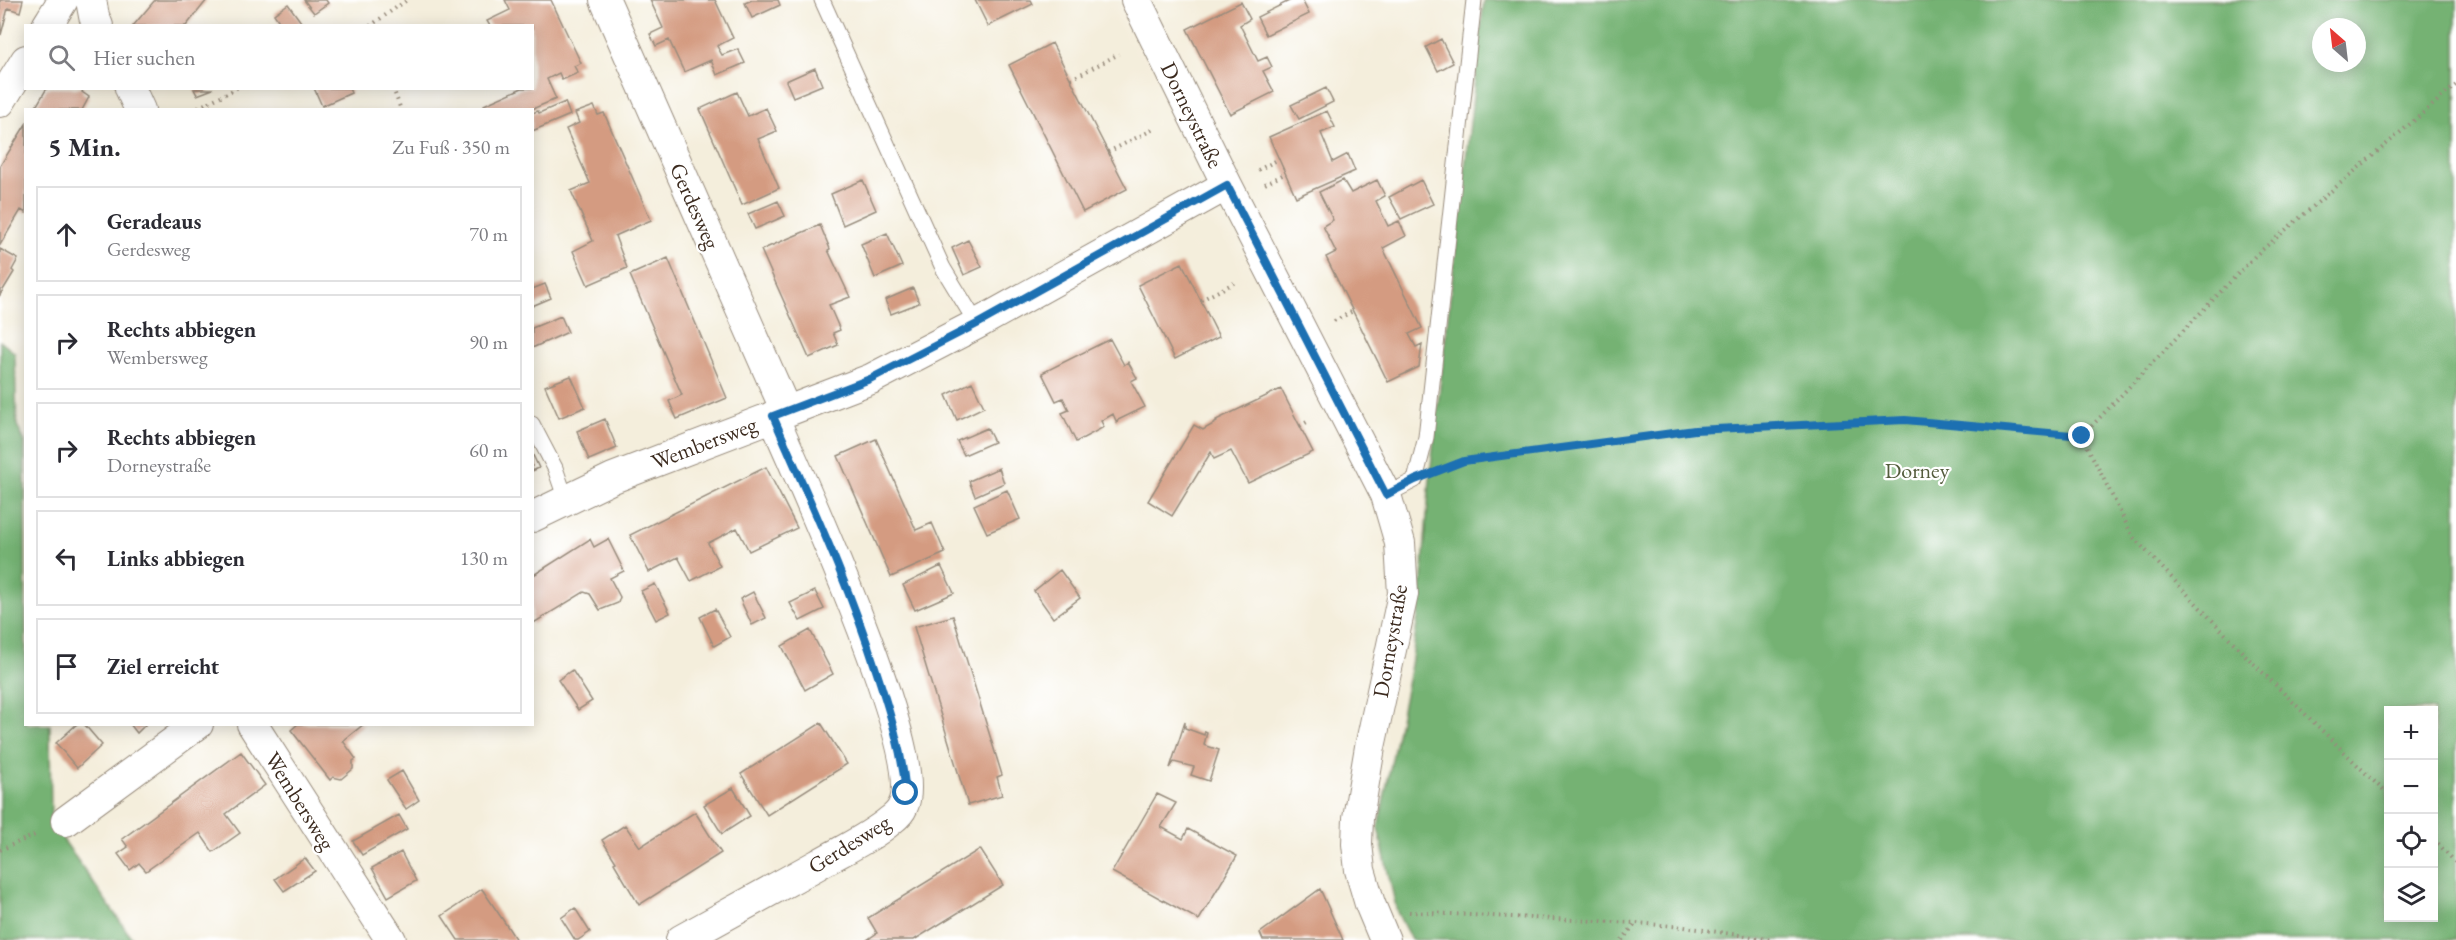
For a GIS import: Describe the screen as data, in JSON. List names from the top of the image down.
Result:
{
  "streets": {
    "street": ["Dorneystraße", "Gerdesweg", "Wembersweg"]
  },
  "crossings": [
    ["Dorneystraße", "Wembersweg"],
    ["Gerdesweg", "Wembersweg"]
  ],
  "parks": ["Dorney"],
  "north": "top left",
  "page": {
    "search": "Hier suchen",
    "heading": ["5 Min.", "Zu Fuß · 350 m"],
    "list": [
      ["Geradeaus", "Gerdesweg", "70 m"],
      ["Rechts abbiegen", "Wembersweg", "90 m"],
      ["Rechts abbiegen", "Dorneystraße", "60 m"],
      ["Links abbiegen", "130 m"],
      "Ziel erreicht"
    ],
    "map_buttons": ["+", "−"]
  }
}
